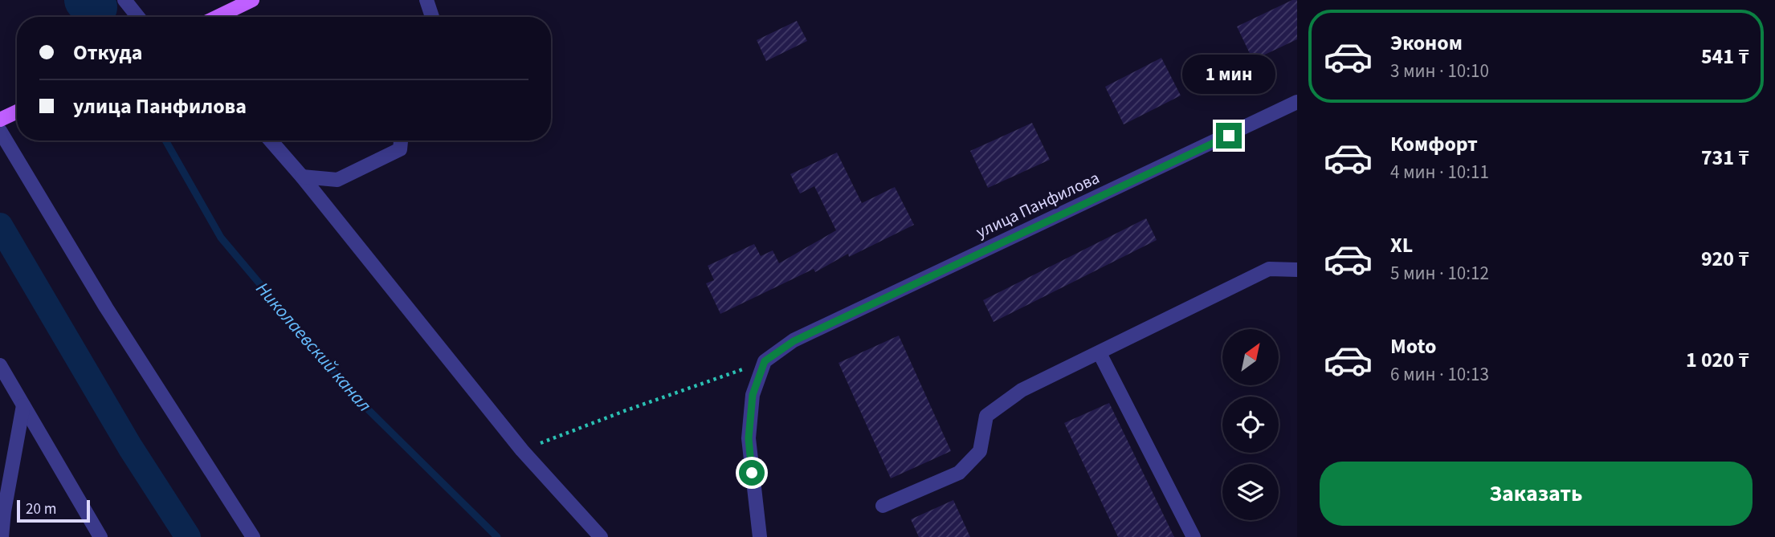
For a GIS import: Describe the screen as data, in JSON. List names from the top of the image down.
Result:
{
  "streets": {
    "street": ["улица Панфилова"]
  },
  "water": ["Николаевский канал"],
  "scale_bar": "20 m",
  "north": "top right",
  "page": {
    "list": [
      {
        "name": "Эконом",
        "note": "3 мин · 10:10",
        "value": "541 ₸"
      },
      {
        "name": "Комфорт",
        "note": "4 мин · 10:11",
        "value": "731 ₸"
      },
      {
        "name": "XL",
        "note": "5 мин · 10:12",
        "value": "920 ₸"
      },
      {
        "name": "Moto",
        "note": "6 мин · 10:13",
        "value": "1 020 ₸"
      }
    ],
    "banner": ["Откуда", "улица Панфилова"],
    "bubble": "1 мин",
    "buttons": "Заказать",
    "scale": "20 m"
  }
}
